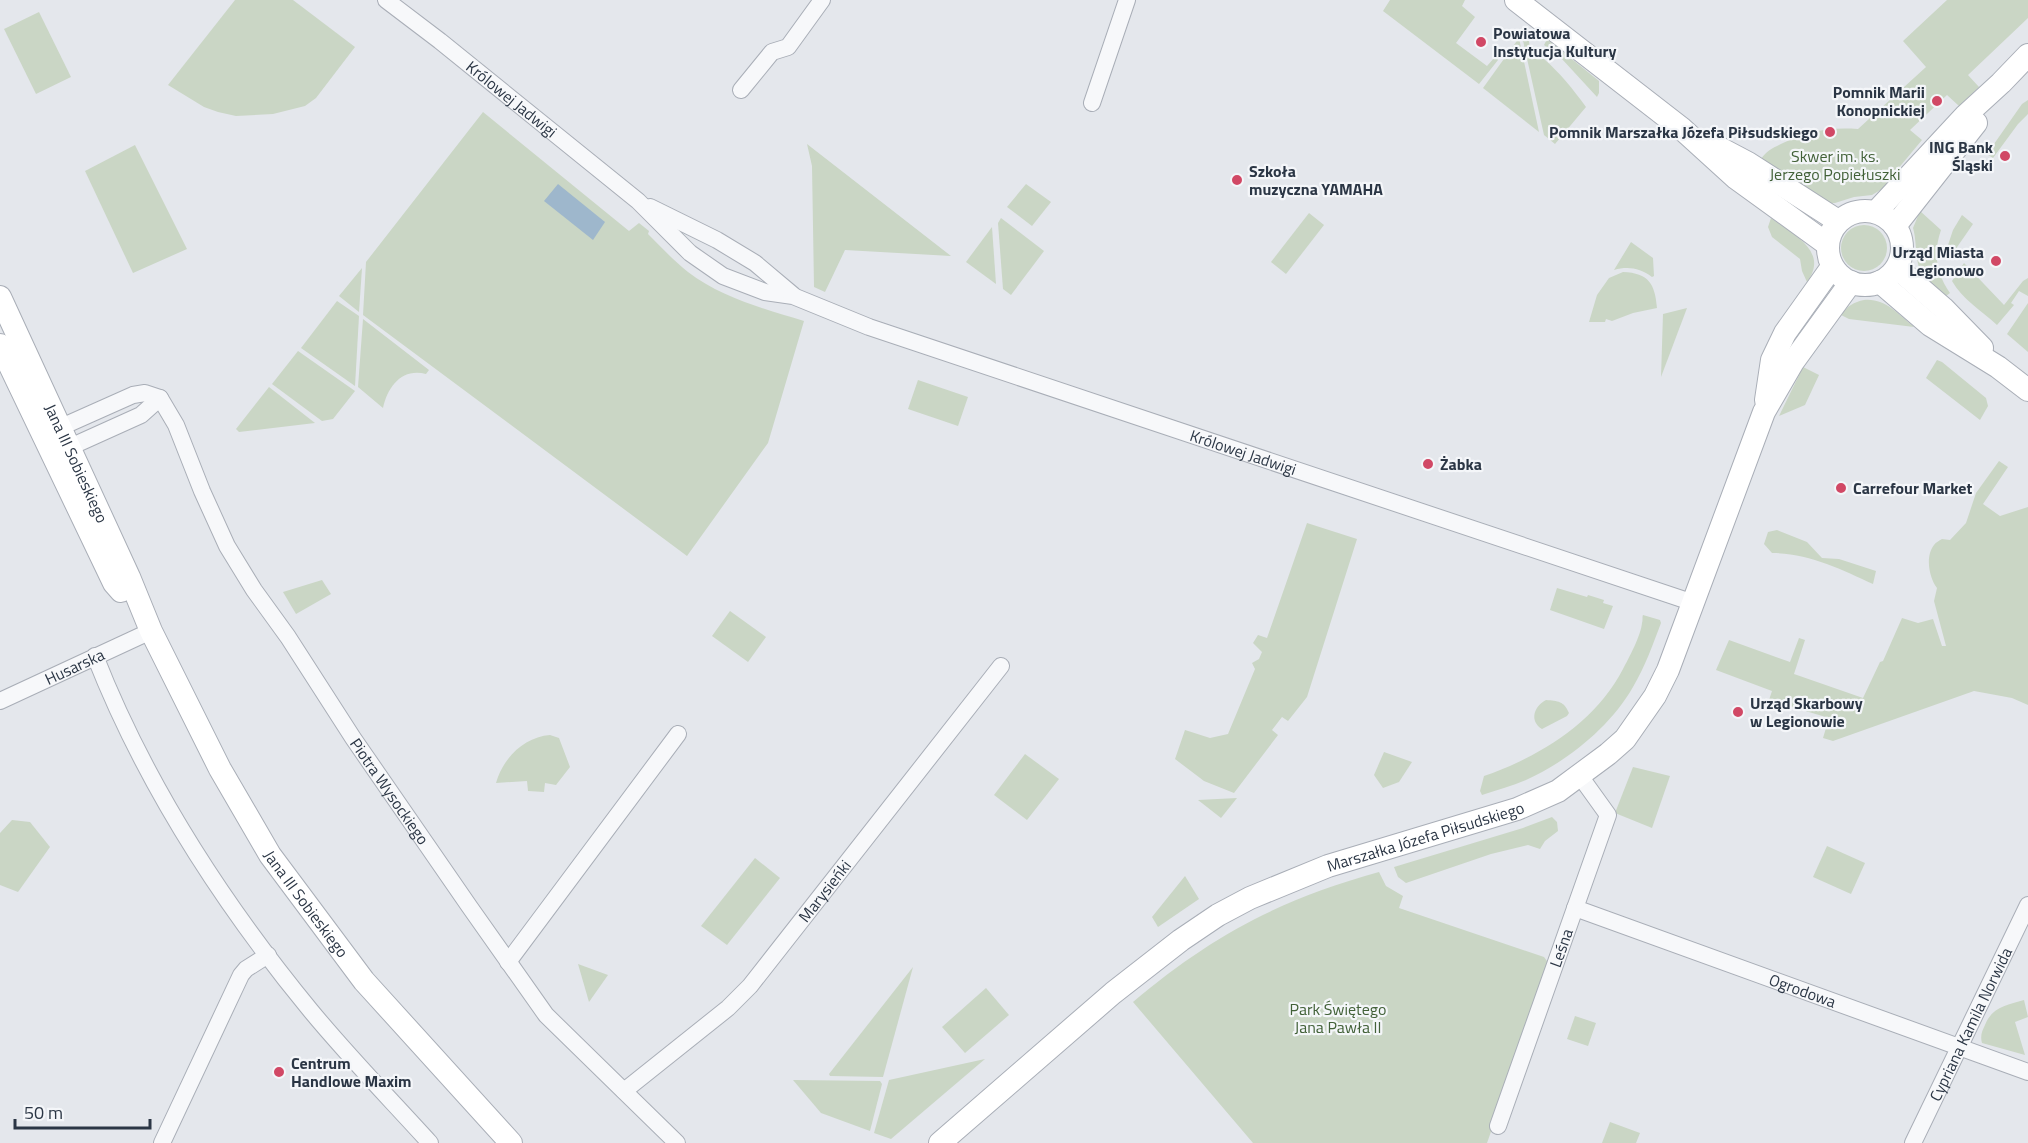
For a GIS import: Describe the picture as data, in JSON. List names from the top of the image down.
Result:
{
  "streets": {
    "street": [
      "Królowej Jadwigi",
      "Jana III Sobieskiego",
      "Husarska",
      "Piotra Wysockiego",
      "Marszałka Józefa Piłsudskiego",
      "Marysieńki",
      "Leśna",
      "Ogrodowa",
      "Cypriana Kamila Norwida"
    ]
  },
  "crossings": [
    ["Królowej Jadwigi", "Marszałka Józefa Piłsudskiego"],
    ["Jana III Sobieskiego", "Husarska"],
    ["Jana III Sobieskiego", "Piotra Wysockiego"],
    ["Piotra Wysockiego", "Marysieńki"],
    ["Marszałka Józefa Piłsudskiego", "Leśna"],
    ["Leśna", "Ogrodowa"],
    ["Ogrodowa", "Cypriana Kamila Norwida"]
  ],
  "parks": ["Skwer im. ks. Jerzego Popiełuszki", "Park Świętego Jana Pawła II"],
  "places": [
    "Powiatowa Instytucja Kultury",
    "Pomnik Marii Konopnickiej",
    "Pomnik Marszałka Józefa Piłsudskiego",
    "ING Bank Śląski",
    "Szkoła muzyczna YAMAHA",
    "Urząd Miasta Legionowo",
    "Żabka",
    "Carrefour Market",
    "Urząd Skarbowy w Legionowie",
    "Centrum Handlowe Maxim"
  ],
  "scale_bar": "50 m"
}
